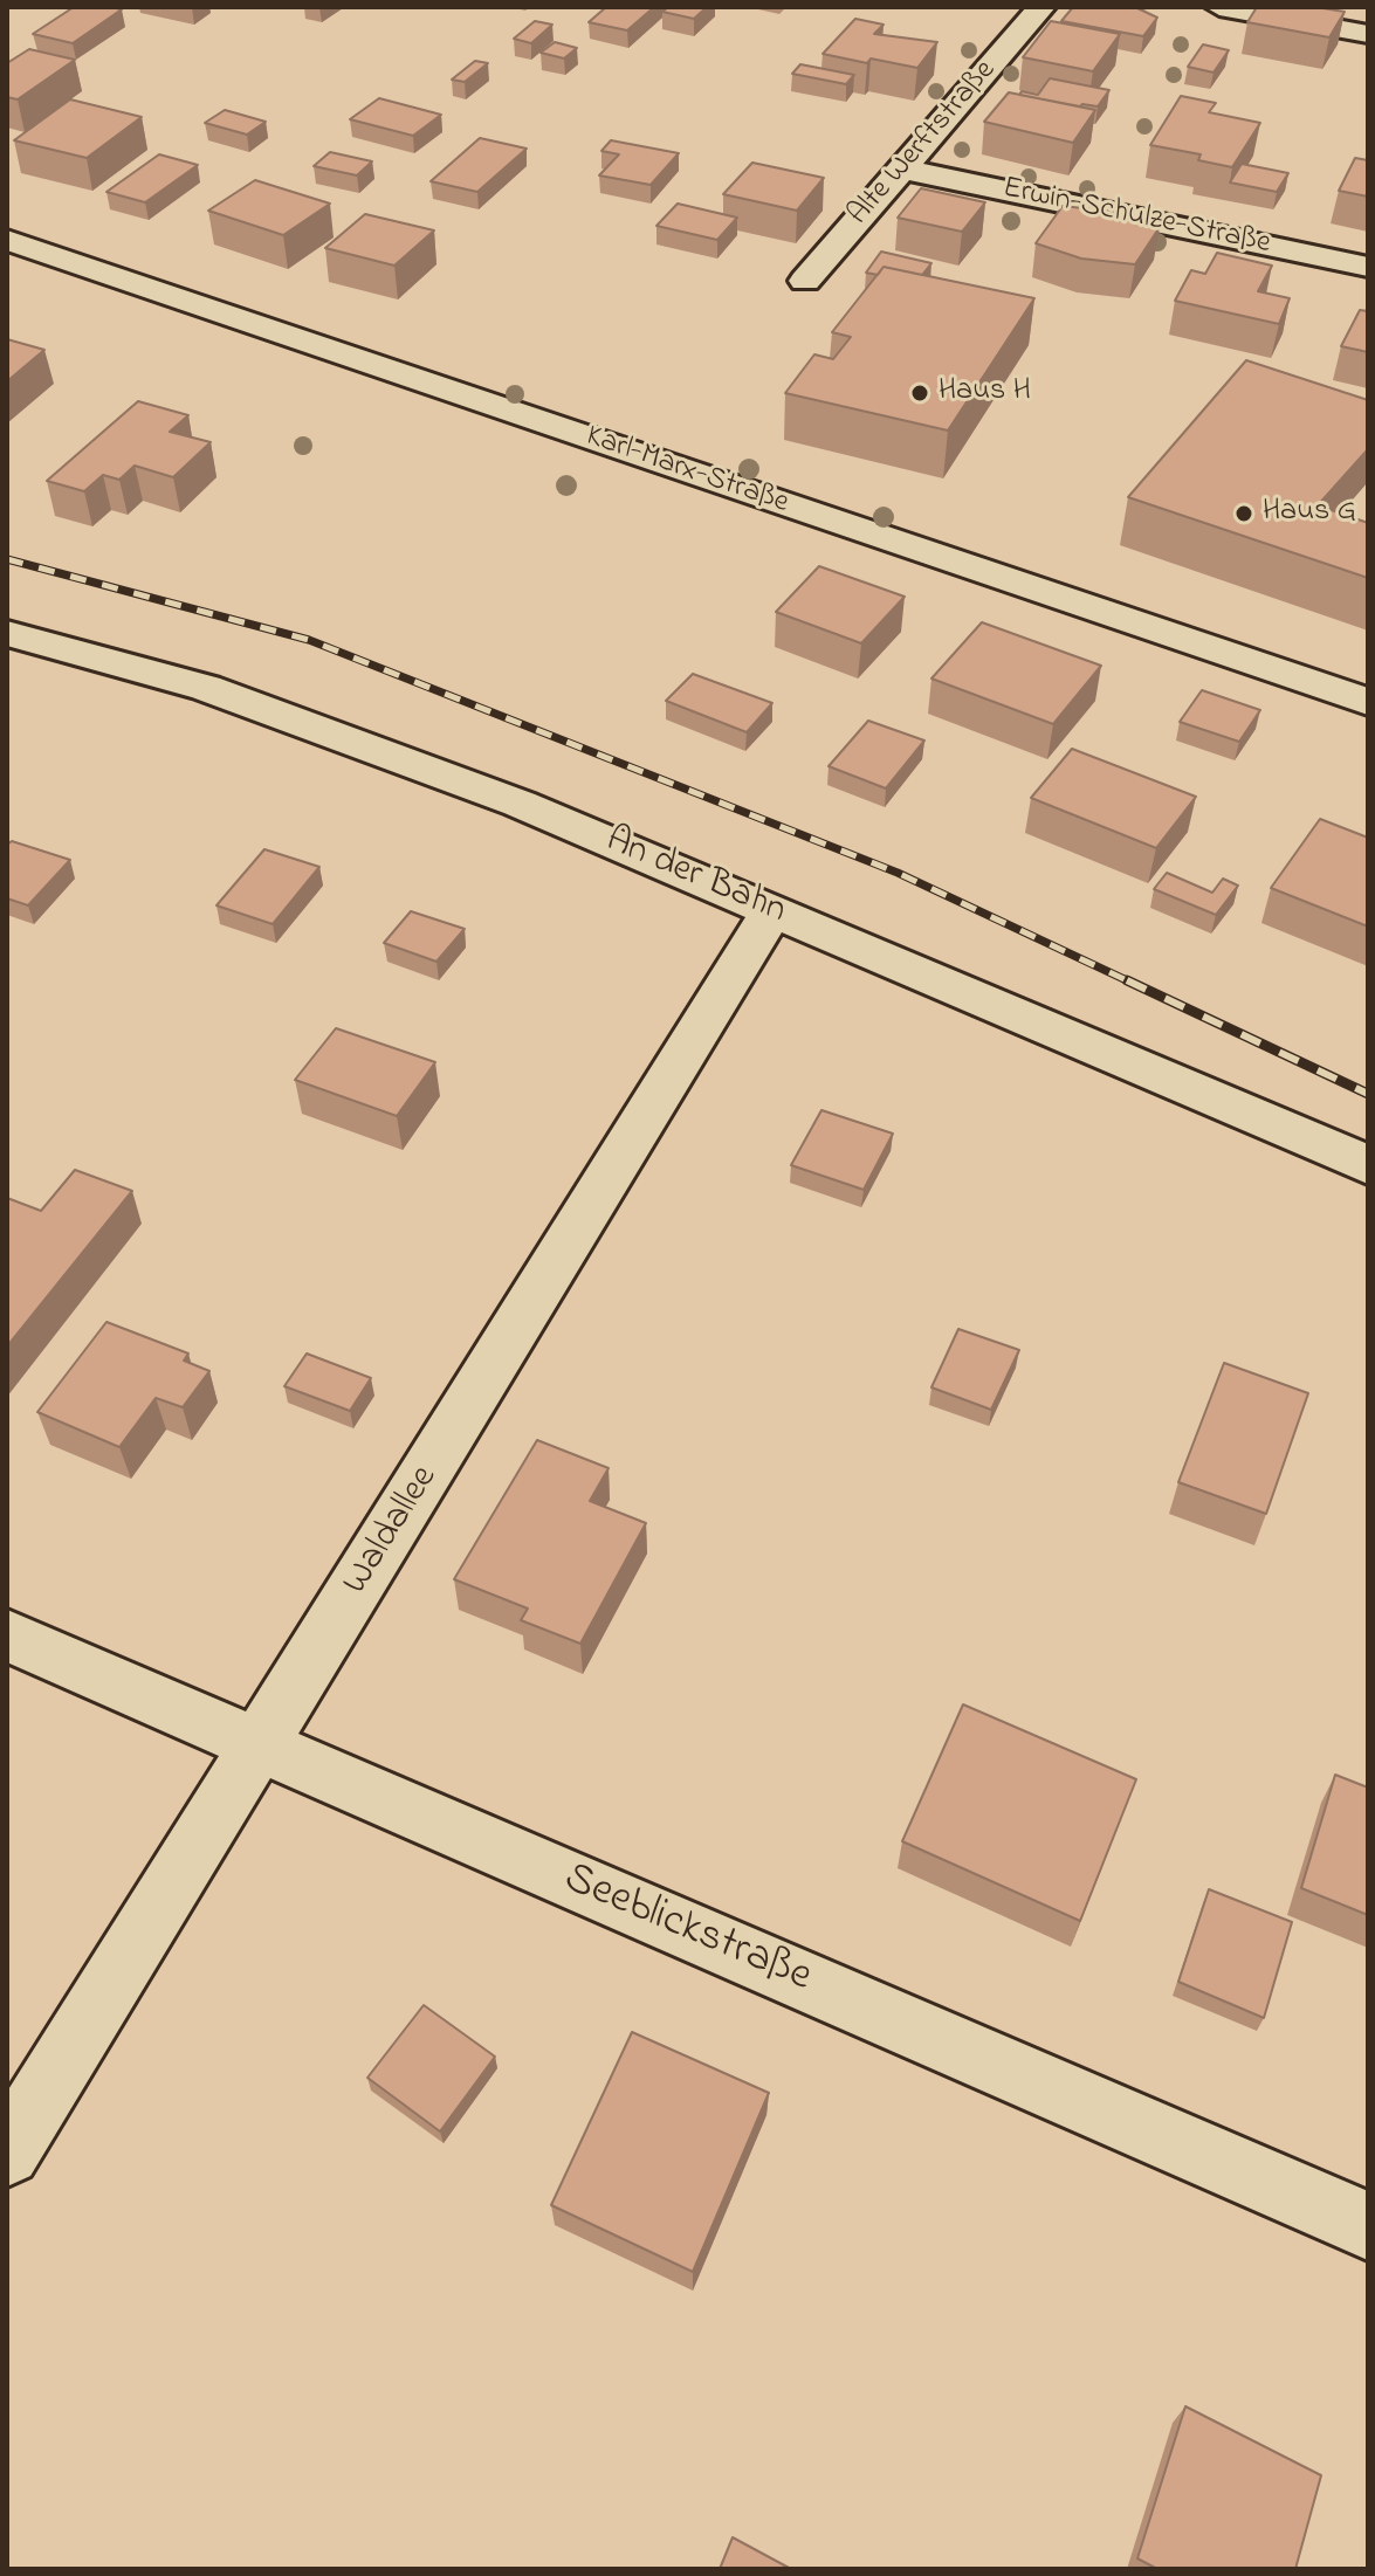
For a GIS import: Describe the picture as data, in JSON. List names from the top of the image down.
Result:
{
  "streets": {
    "street": [
      "Alte Werftstraße",
      "Erwin-Schulze-Straße",
      "Karl-Marx-Straße",
      "An der Bahn",
      "Waldallee",
      "Seeblickstraße"
    ]
  },
  "crossings": [
    ["Alte Werftstraße", "Erwin-Schulze-Straße"],
    ["An der Bahn", "Waldallee"],
    ["Waldallee", "Seeblickstraße"]
  ],
  "places": ["Haus H", "Haus G"]
}
